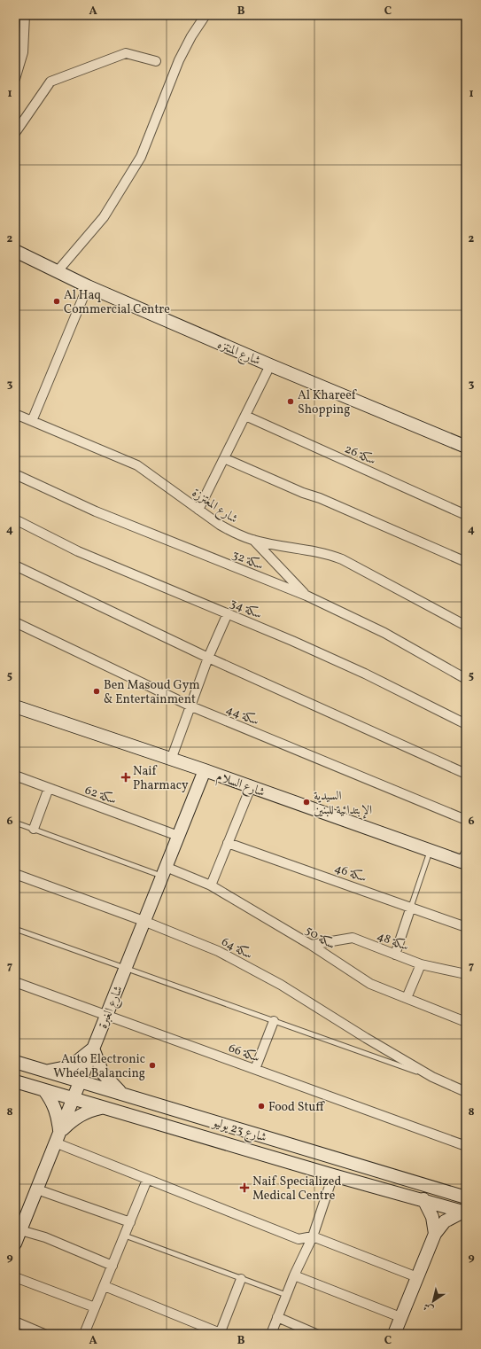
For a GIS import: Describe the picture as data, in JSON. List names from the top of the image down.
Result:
{
  "streets": {
    "street": [
      "شارع المنتزه",
      "سكة 26",
      "شارع المعتززة",
      "سكة 32",
      "سكة 34",
      "سكة 44",
      "شارع السلام",
      "سكة 62",
      "سكة 46",
      "سكة 50",
      "سكة 48",
      "سكة 64",
      "شارع الغبرة",
      "سكة 66",
      "شارع 23 يوليو"
    ]
  },
  "crossings": [
    ["شارع السلام", "شارع الغبرة"],
    ["سكة 62", "شارع الغبرة"],
    ["سكة 50", "سكة 48"],
    ["سكة 50", "شارع الغبرة"],
    ["سكة 64", "شارع الغبرة"],
    ["شارع الغبرة", "سكة 66"],
    ["شارع الغبرة", "شارع 23 يوليو"]
  ],
  "places": {
    "other": [
      "Al Haq Commercial Centre",
      "Al Khareef Shopping",
      "Ben Masoud Gym & Entertainment",
      "السيدية الإبتدائية للبنين",
      "Auto Electronic Wheel Balancing",
      "Food Stuff"
    ],
    "health": ["Naif Pharmacy", "Naif Specialized Medical Centre"]
  },
  "north": "bottom left",
  "grid": {
    "columns": ["A", "B", "C"],
    "rows": [
      "1",
      "2",
      "3",
      "4",
      "5",
      "6",
      "7",
      "8",
      "9"
    ]
  }
}
